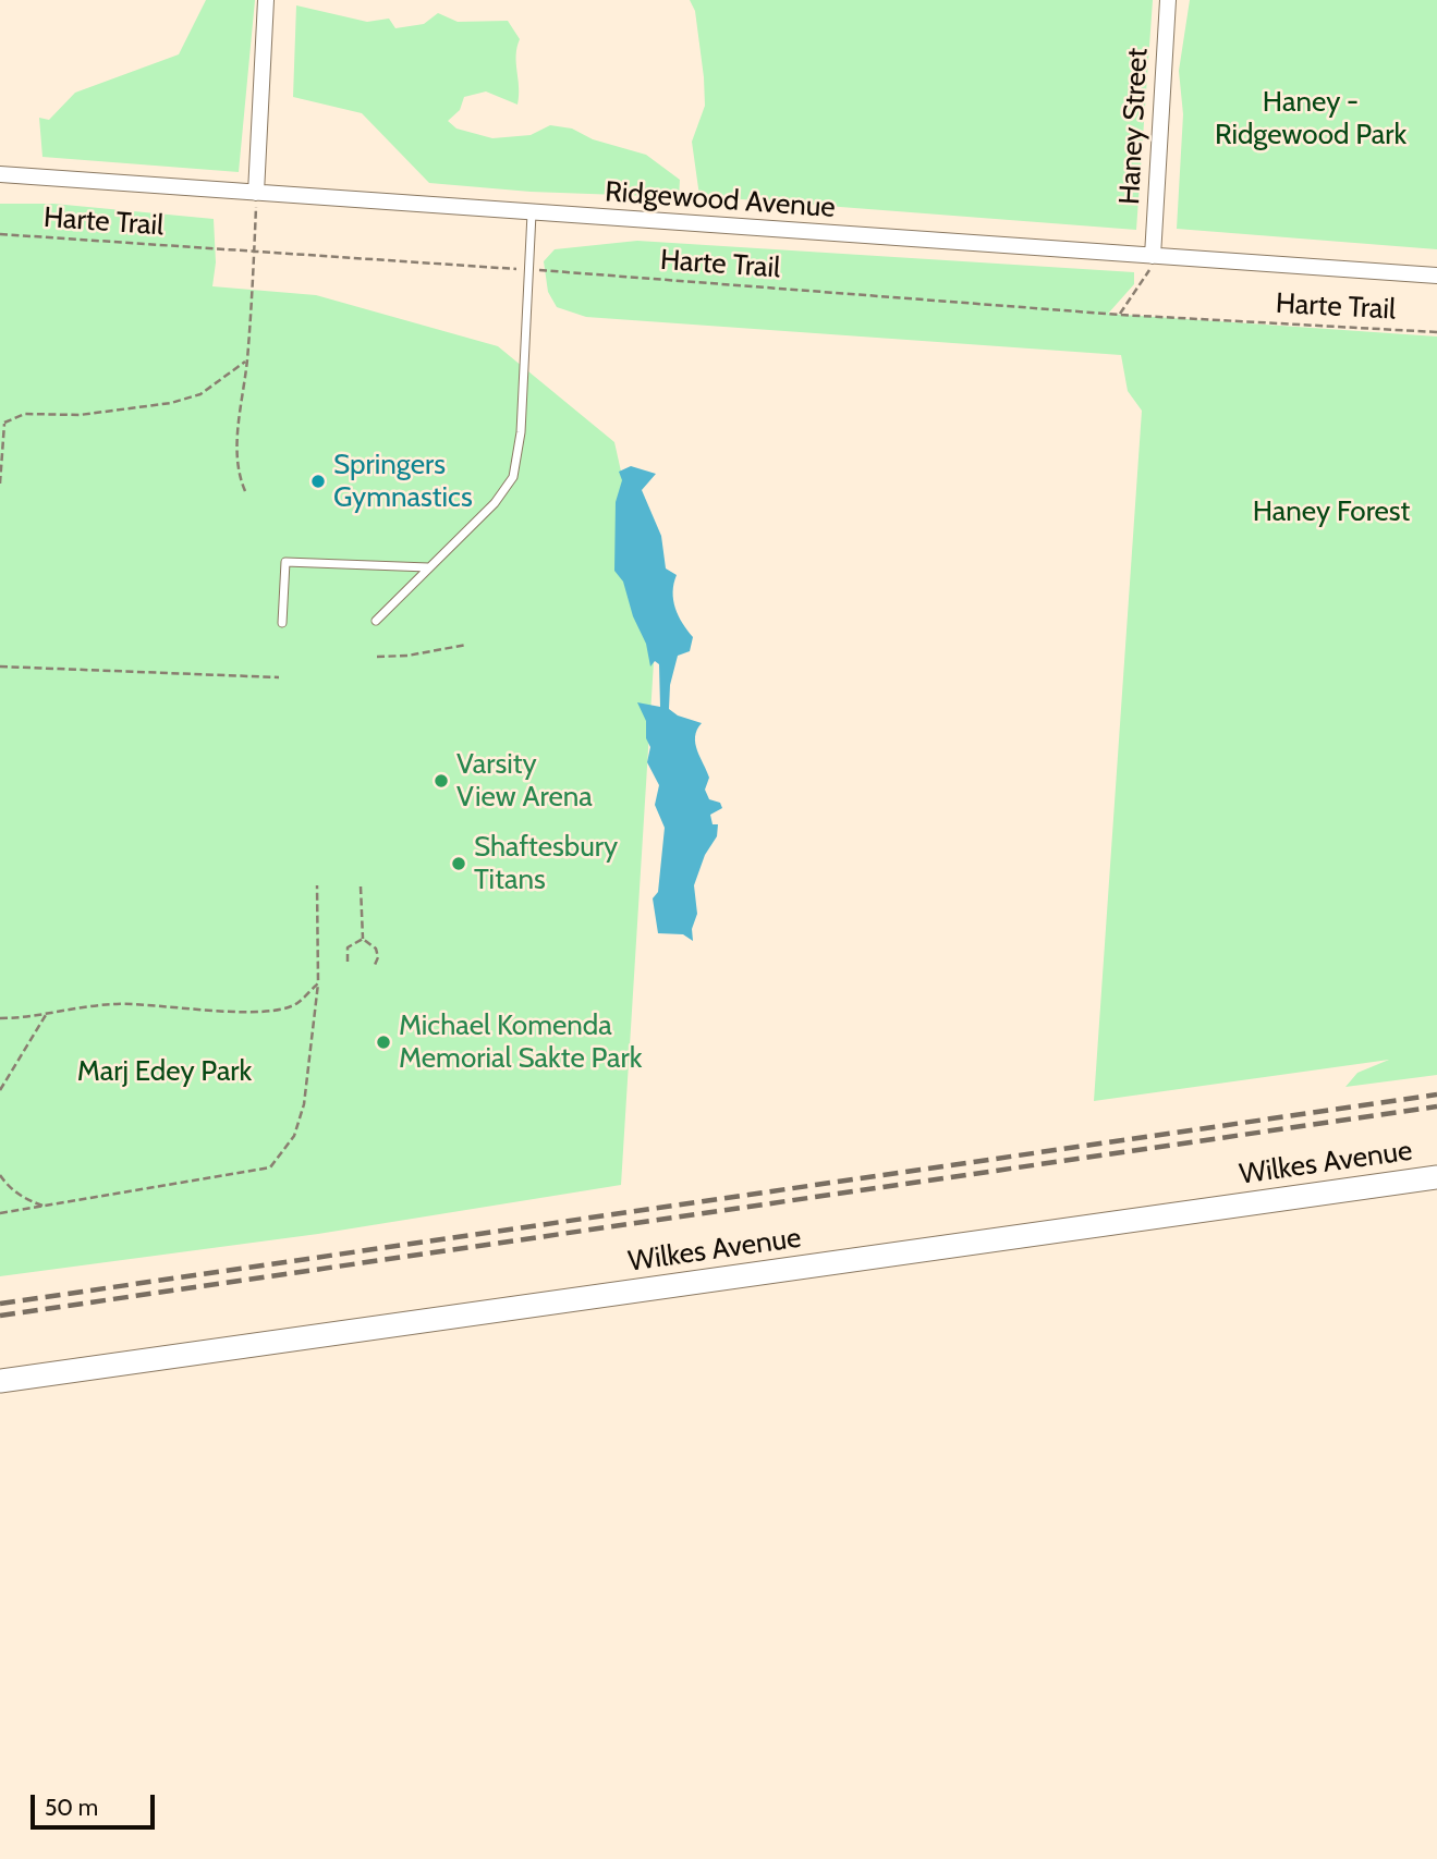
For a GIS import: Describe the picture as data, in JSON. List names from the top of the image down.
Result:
{
  "streets": {
    "main road": ["Wilkes Avenue"],
    "street": ["Haney Street", "Ridgewood Avenue"],
    "path": ["Harte Trail"]
  },
  "crossings": [
    ["Haney Street", "Ridgewood Avenue"]
  ],
  "parks": ["Haney - Ridgewood Park", "Haney Forest", "Marj Edey Park"],
  "places": [
    "Springers Gymnastics",
    "Varsity View Arena",
    "Shaftesbury Titans",
    "Michael Komenda Memorial Sakte Park"
  ],
  "scale_bar": "50 m"
}
